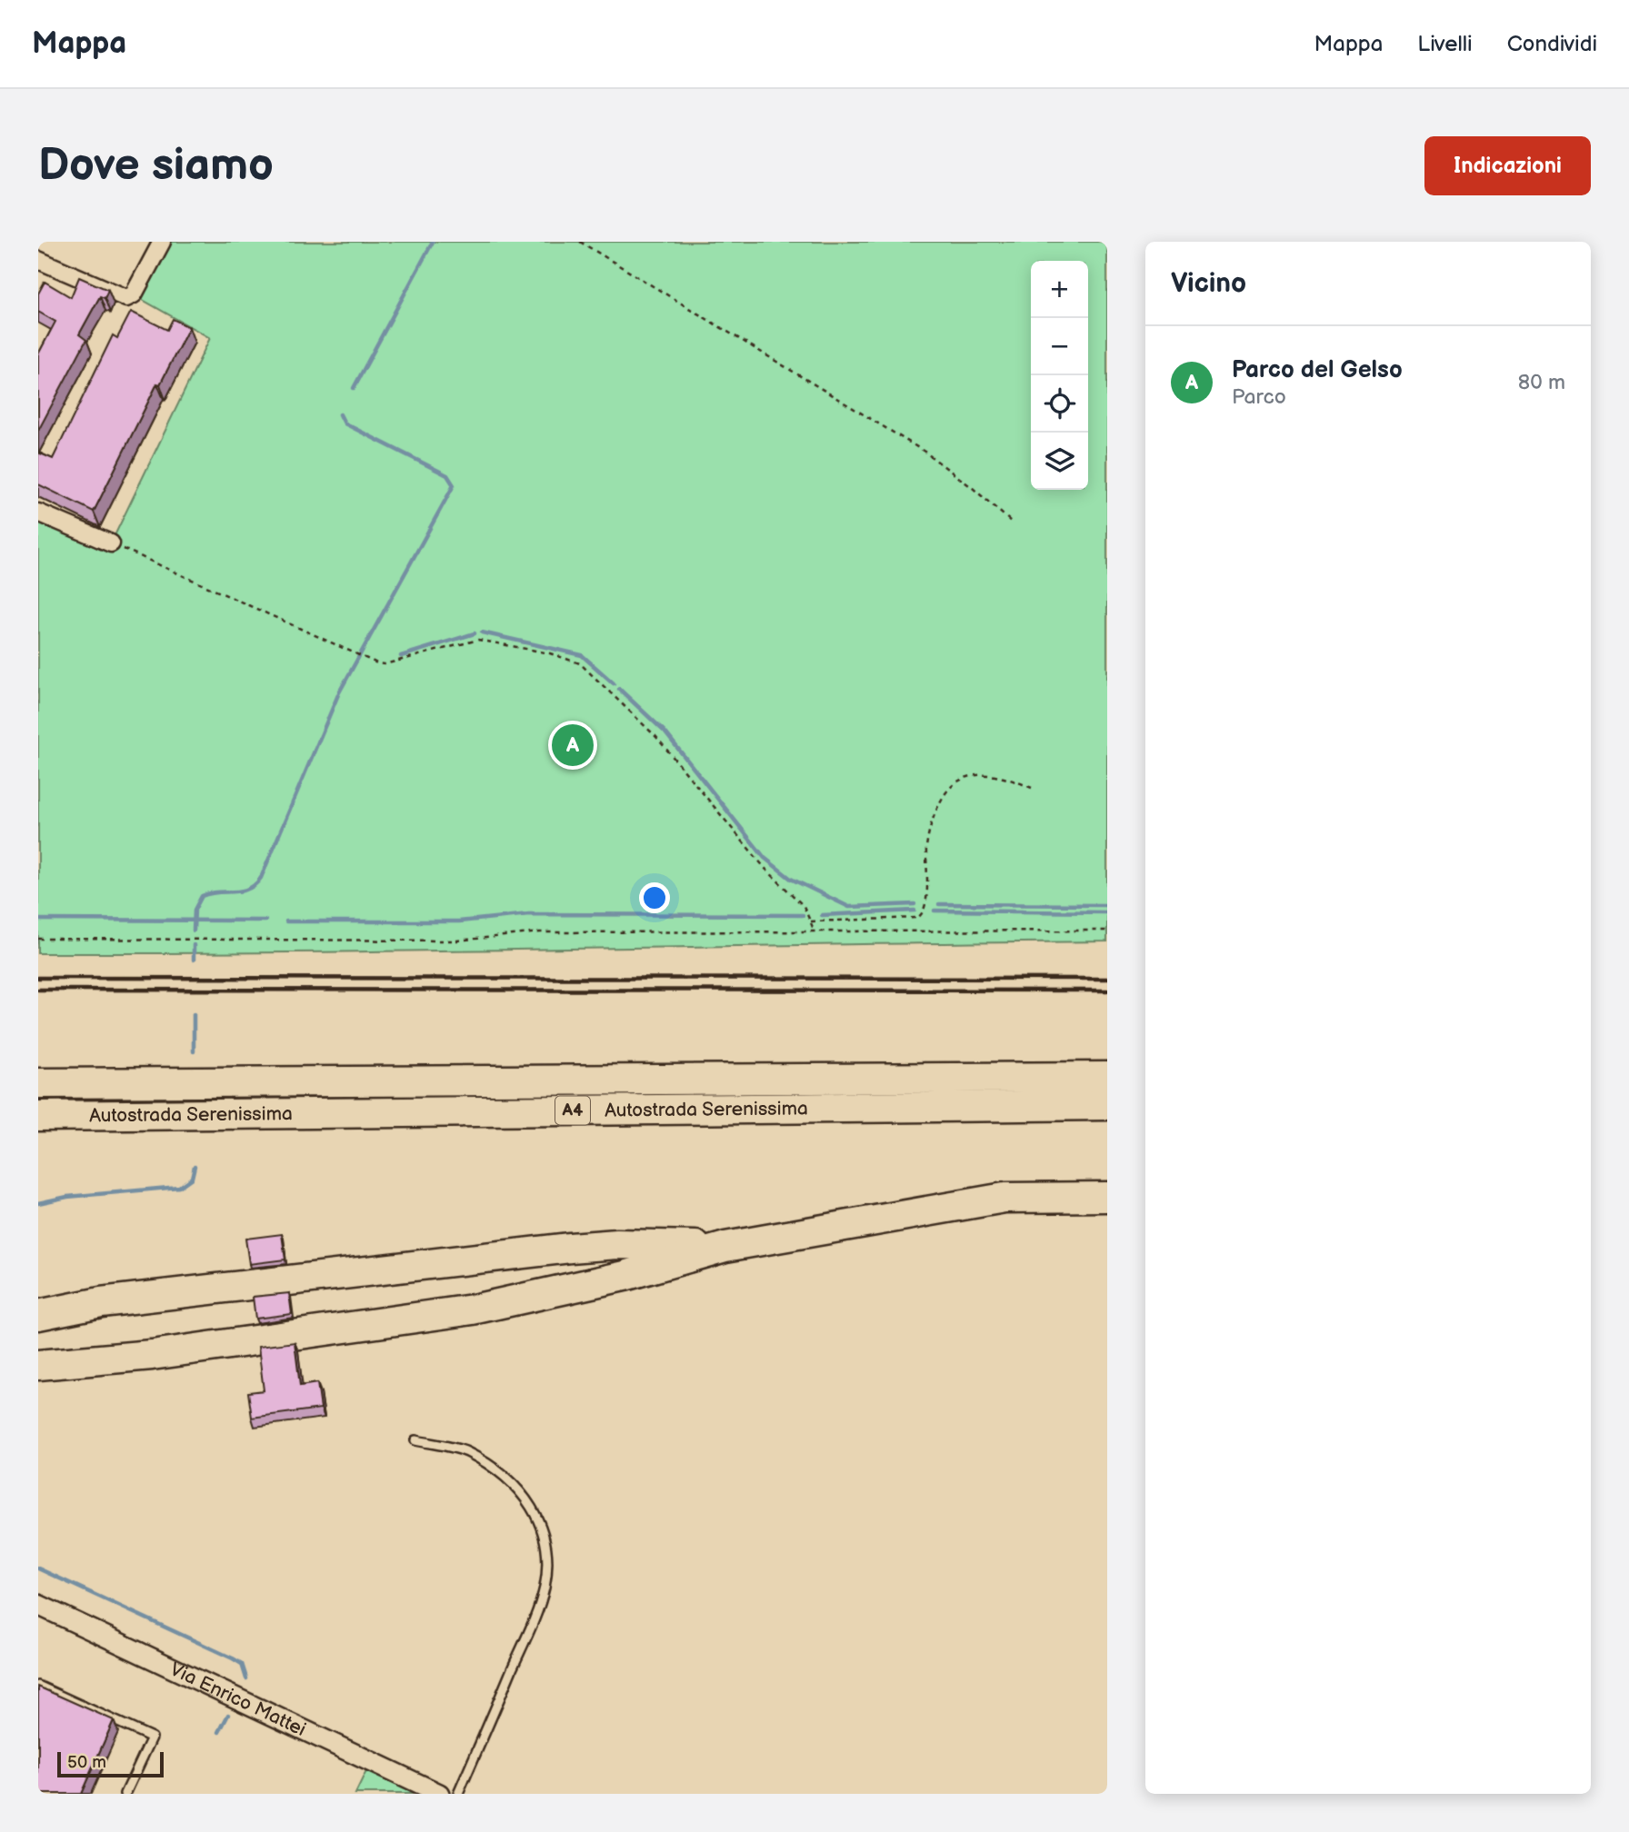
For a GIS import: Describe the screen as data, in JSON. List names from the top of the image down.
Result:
{
  "streets": {
    "highway": ["Autostrada Serenissima", "A4"],
    "street": ["Via Enrico Mattei"]
  },
  "scale_bar": "50 m",
  "page": {
    "header": "Mappa",
    "nav": ["Mappa", "Livelli", "Condividi"],
    "buttons": "Indicazioni",
    "title": "Dove siamo",
    "heading": "Vicino",
    "map_buttons": ["+", "−"],
    "list": [
      {
        "mark": "A",
        "name": "Parco del Gelso",
        "note": "Parco",
        "value": "80 m"
      }
    ],
    "pins": "A",
    "scale": "50 m"
  }
}
